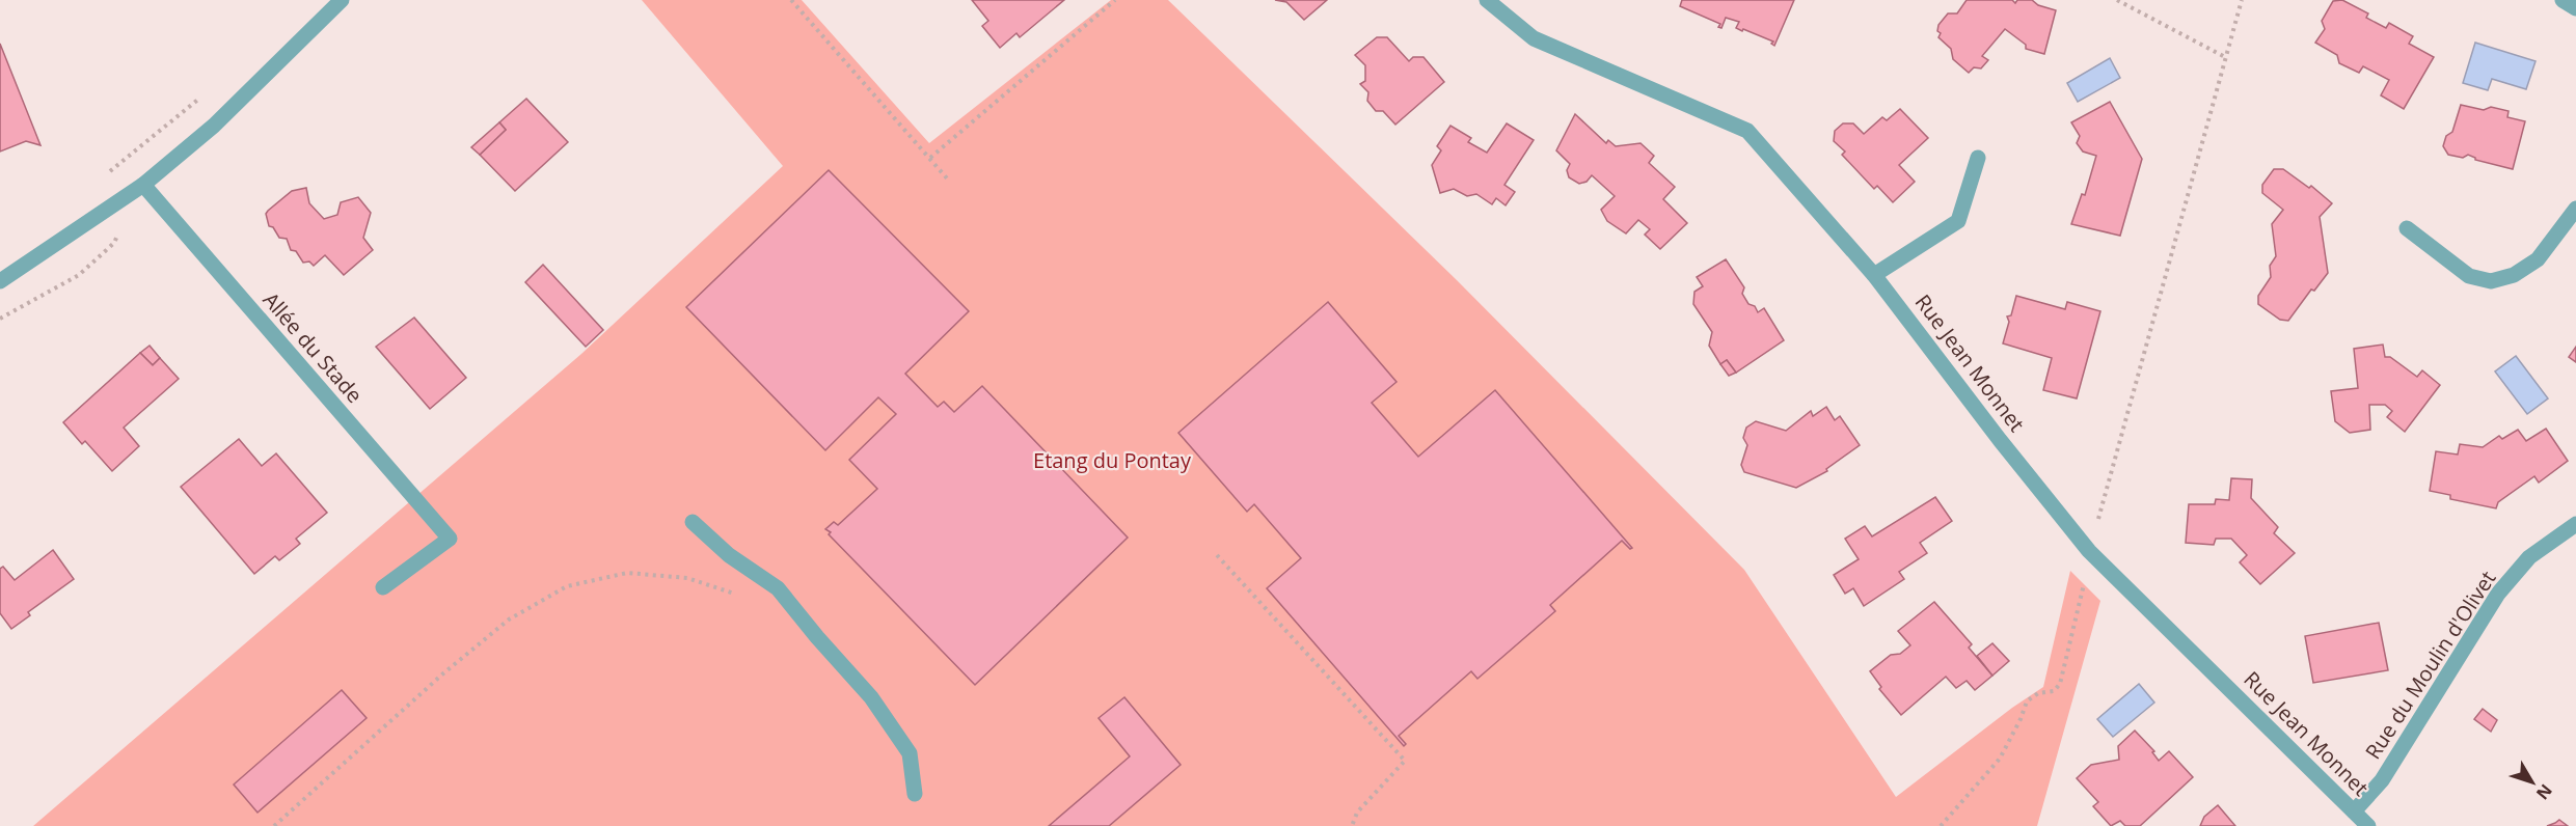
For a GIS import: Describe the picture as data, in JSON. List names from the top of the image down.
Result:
{
  "streets": {
    "street": ["Allée du Stade", "Rue Jean Monnet", "Rue du Moulin d'Olivet"]
  },
  "crossings": [
    ["Rue Jean Monnet", "Rue du Moulin d'Olivet"]
  ],
  "parks": ["Etang du Pontay"],
  "north": "bottom right"
}
